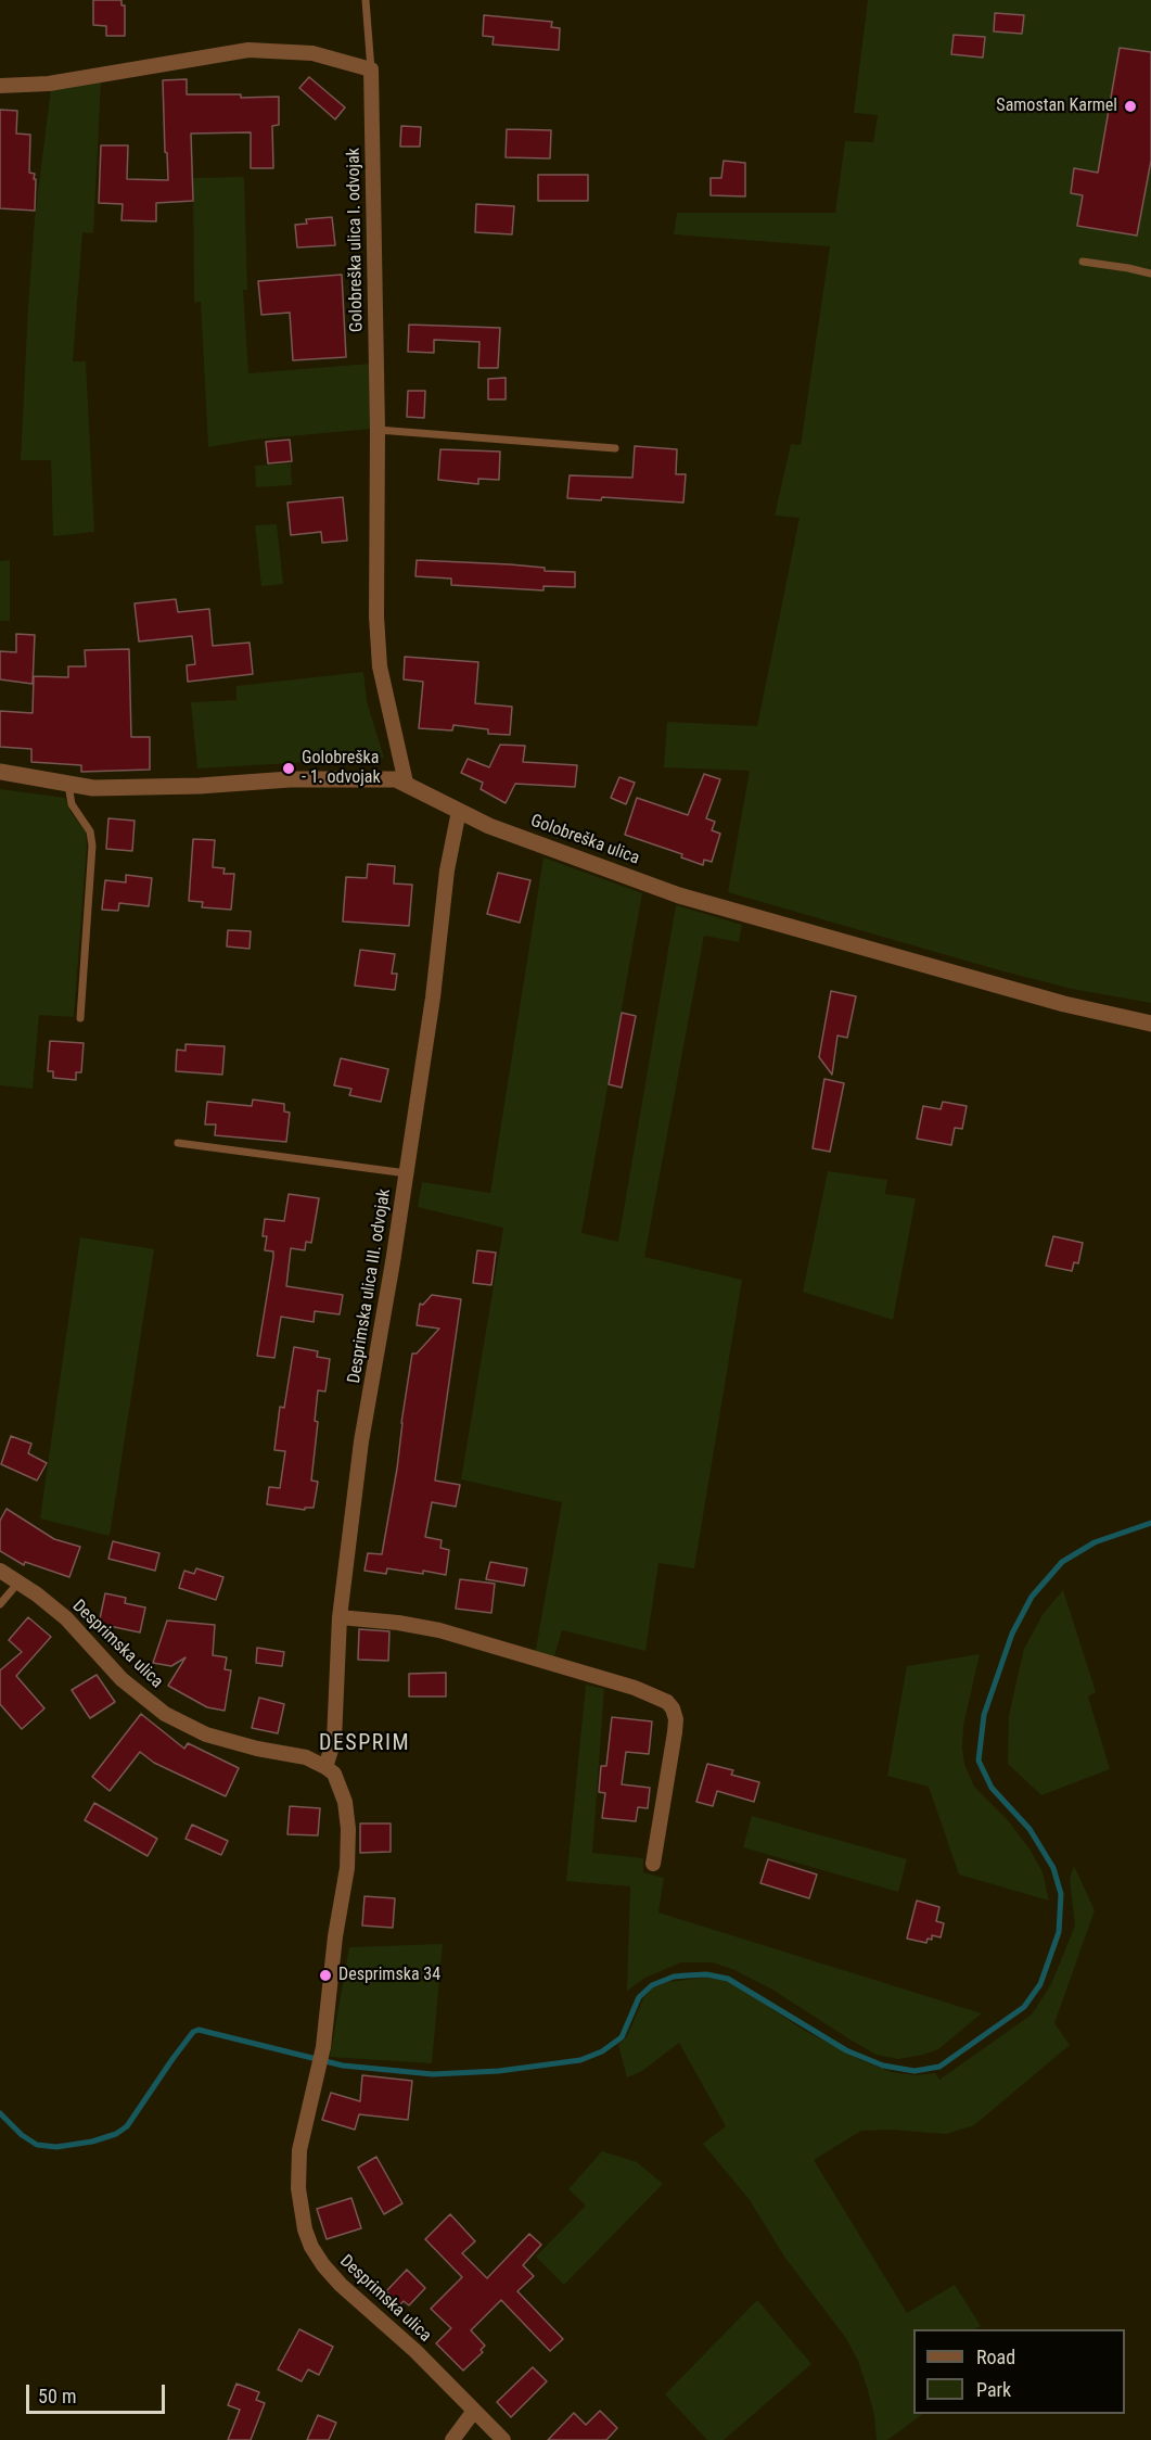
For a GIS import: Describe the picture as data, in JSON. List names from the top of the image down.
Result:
{
  "streets": {
    "street": [
      "Golobreška ulica I. odvojak",
      "Golobreška ulica",
      "Desprimska ulica III. odvojak",
      "Desprimska ulica"
    ]
  },
  "crossings": [
    ["Golobreška ulica I. odvojak", "Golobreška ulica"],
    ["Golobreška ulica", "Desprimska ulica III. odvojak"],
    ["Desprimska ulica III. odvojak", "Desprimska ulica"]
  ],
  "districts": ["DESPRIM"],
  "places": ["Samostan Karmel", "Golobreška - 1. odvojak", "Desprimska 34"],
  "legend": ["Road", "Park"],
  "scale_bar": "50 m"
}
